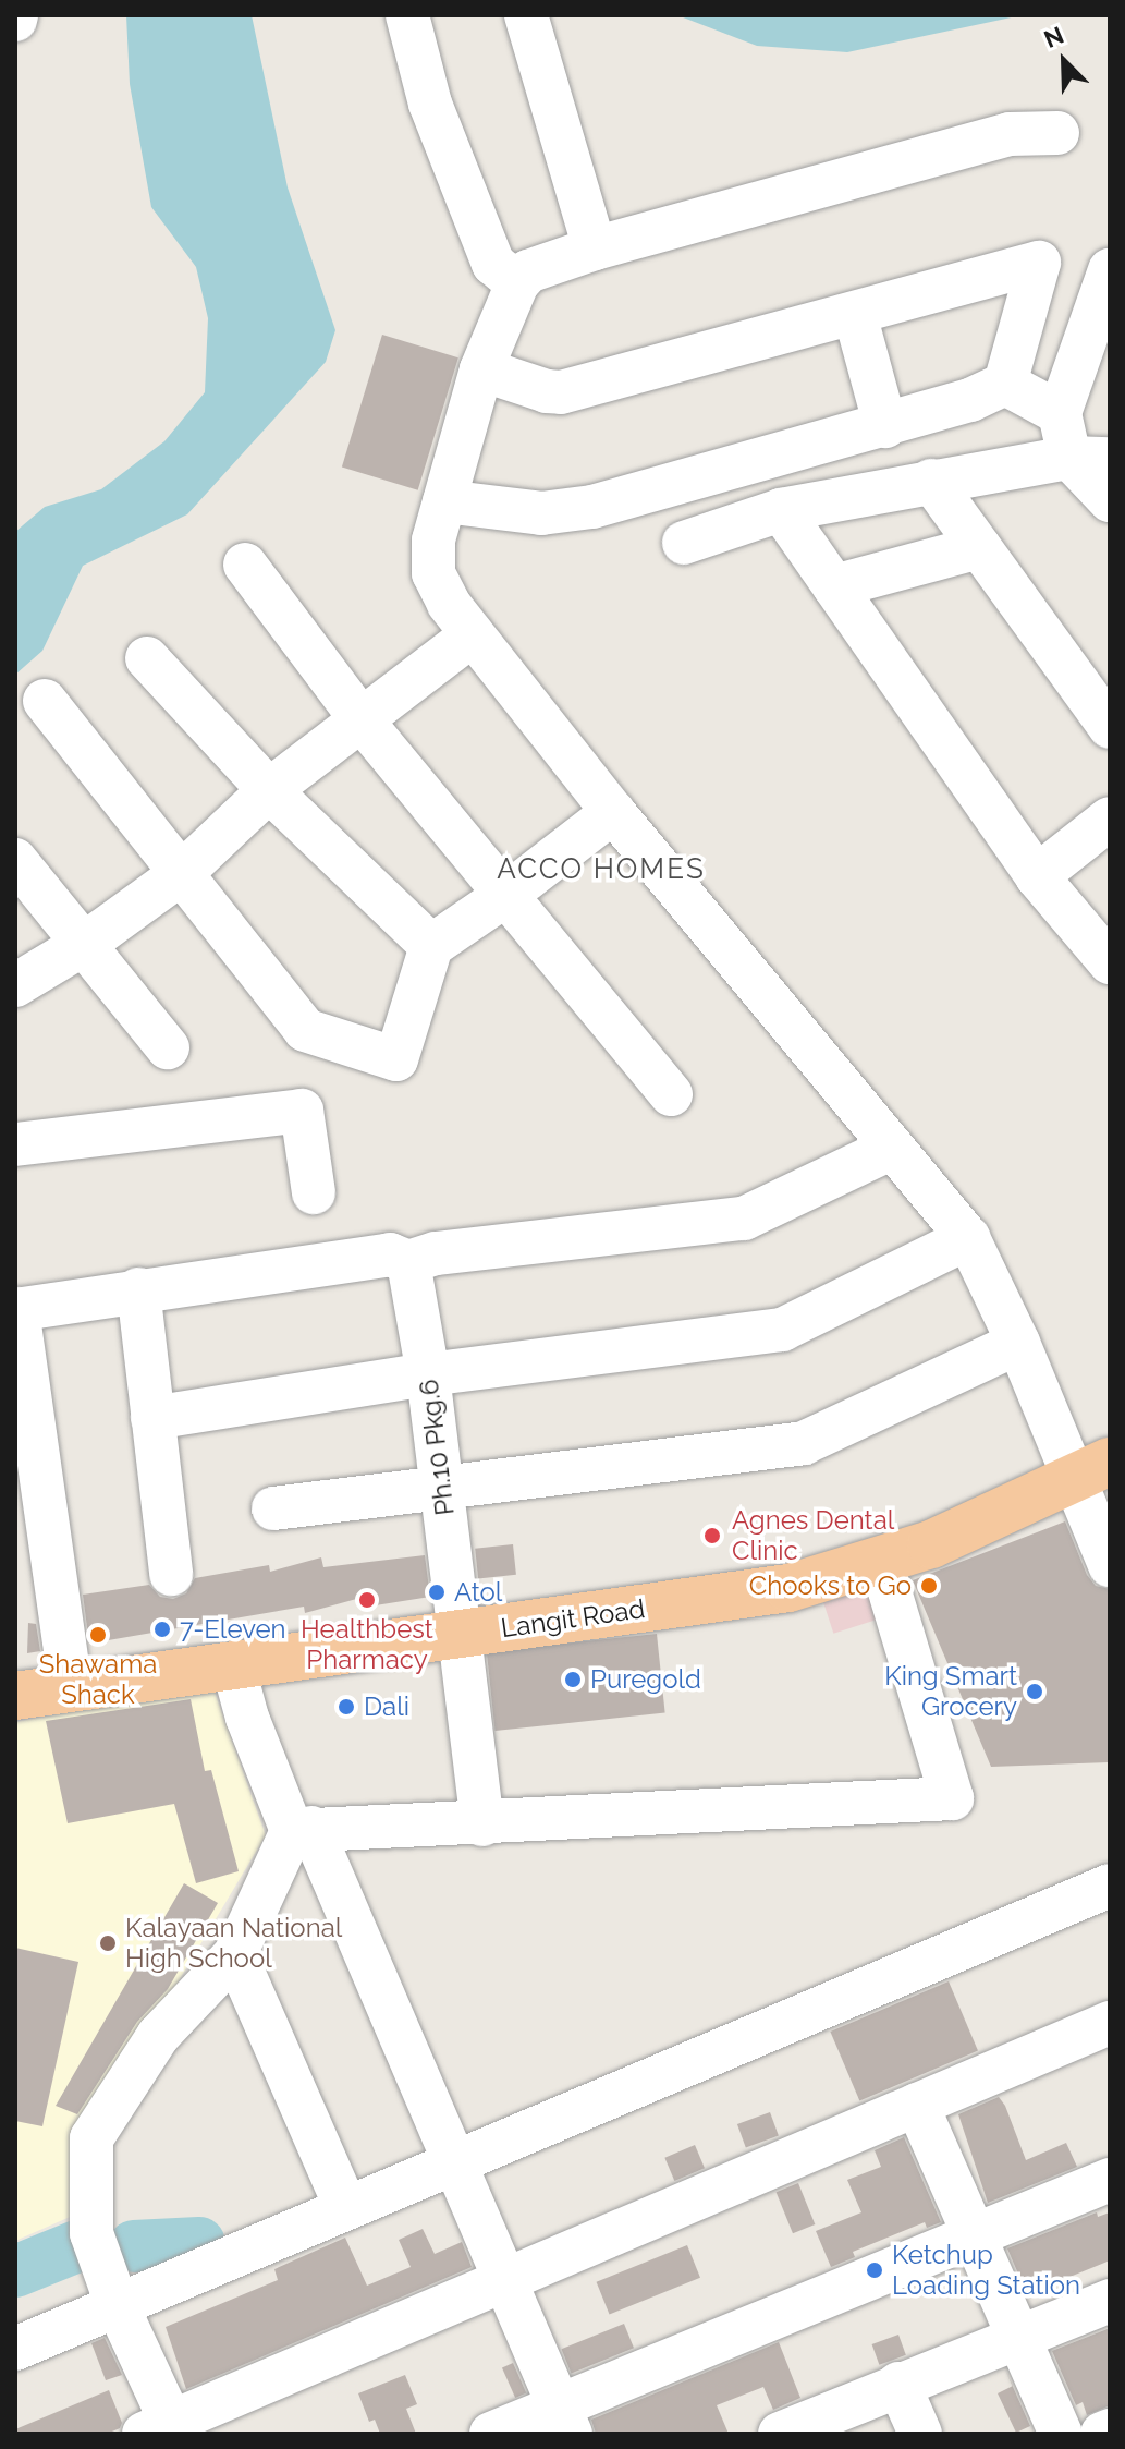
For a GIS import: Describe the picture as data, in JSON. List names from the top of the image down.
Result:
{
  "streets": {
    "main road": ["Langit Road"],
    "street": ["Ph.10 Pkg.6"]
  },
  "crossings": [
    ["Ph.10 Pkg.6", "Langit Road"]
  ],
  "districts": ["ACCO HOMES"],
  "places": [
    "Agnes Dental Clinic",
    "Chooks to Go",
    "Atol",
    "Healthbest Pharmacy",
    "7-Eleven",
    "Shawama Shack",
    "Puregold",
    "King Smart Grocery",
    "Dali",
    "Kalayaan National High School",
    "Ketchup Loading Station"
  ],
  "north": "top left"
}
